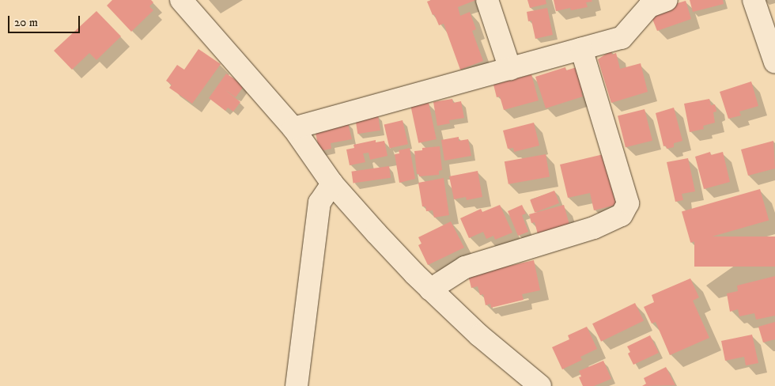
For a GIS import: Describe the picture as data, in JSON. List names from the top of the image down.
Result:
{
  "scale_bar": "20 m"
}
